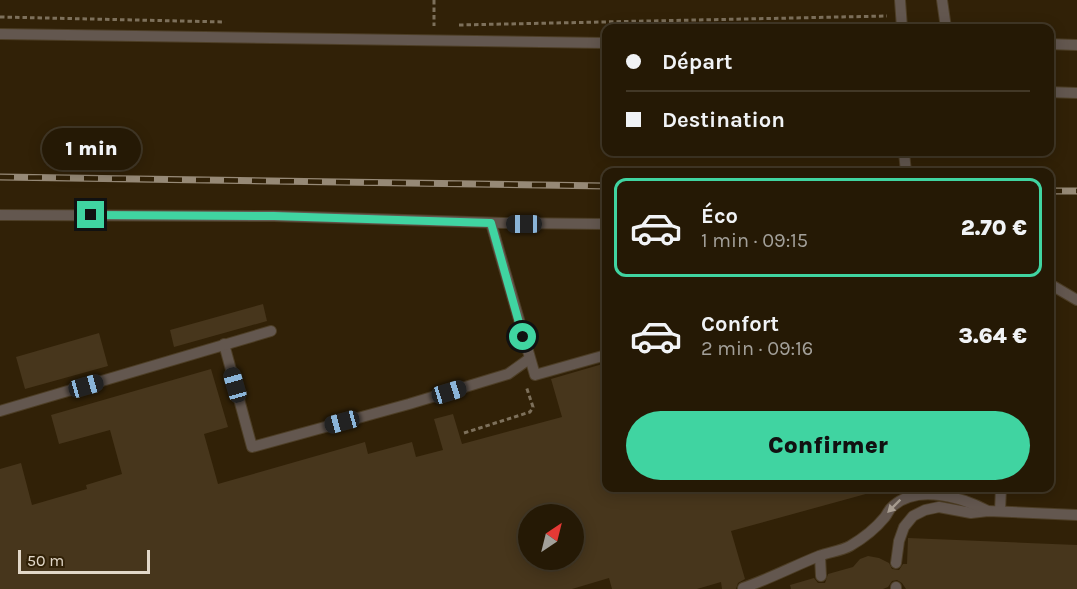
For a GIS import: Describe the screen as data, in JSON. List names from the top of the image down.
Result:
{
  "scale_bar": "50 m",
  "north": "top right",
  "page": {
    "banner": ["Départ", "Destination"],
    "bubble": "1 min",
    "list": [
      {
        "name": "Éco",
        "note": "1 min · 09:15",
        "value": "2.70 €"
      },
      {
        "name": "Confort",
        "note": "2 min · 09:16",
        "value": "3.64 €"
      }
    ],
    "buttons": "Confirmer",
    "scale": "50 m"
  }
}
